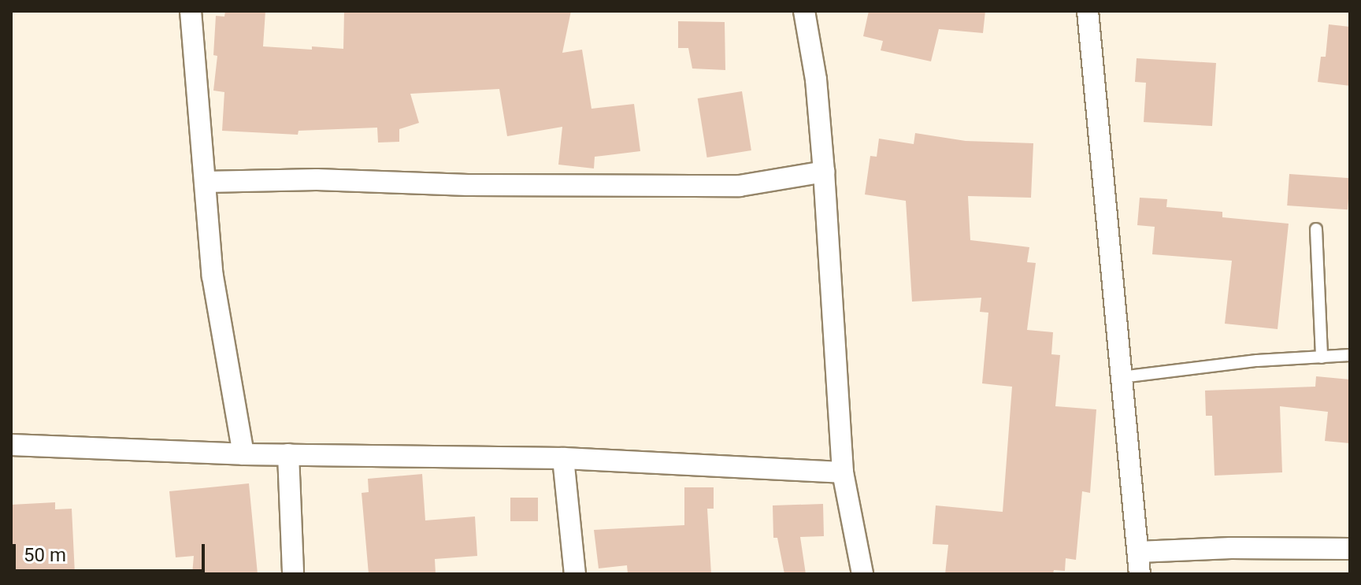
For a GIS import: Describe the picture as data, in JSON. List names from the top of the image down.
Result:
{
  "scale_bar": "50 m"
}
